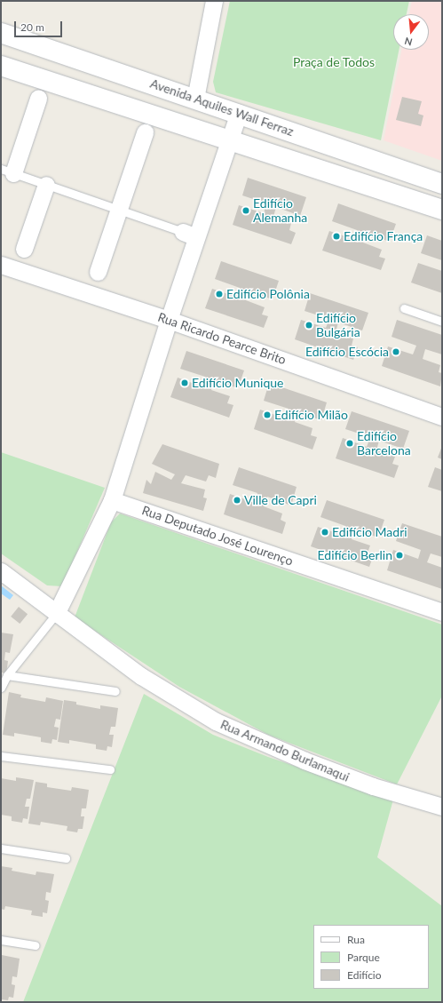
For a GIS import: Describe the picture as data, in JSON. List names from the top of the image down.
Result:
{
  "streets": {
    "main road": ["Avenida Aquiles Wall Ferraz"],
    "street": ["Rua Ricardo Pearce Brito", "Rua Deputado José Lourenço", "Rua Armando Burlamaqui"]
  },
  "parks": ["Praça de Todos"],
  "places": [
    "Edifício Alemanha",
    "Edifício França",
    "Edifício Polônia",
    "Edifício Bulgária",
    "Edifício Escócia",
    "Edifício Munique",
    "Edifício Milão",
    "Edifício Barcelona",
    "Ville de Capri",
    "Edifício Madri",
    "Edifício Berlin"
  ],
  "legend": ["Rua", "Parque", "Edifício"],
  "scale_bar": "20 m",
  "north": "bottom"
}
